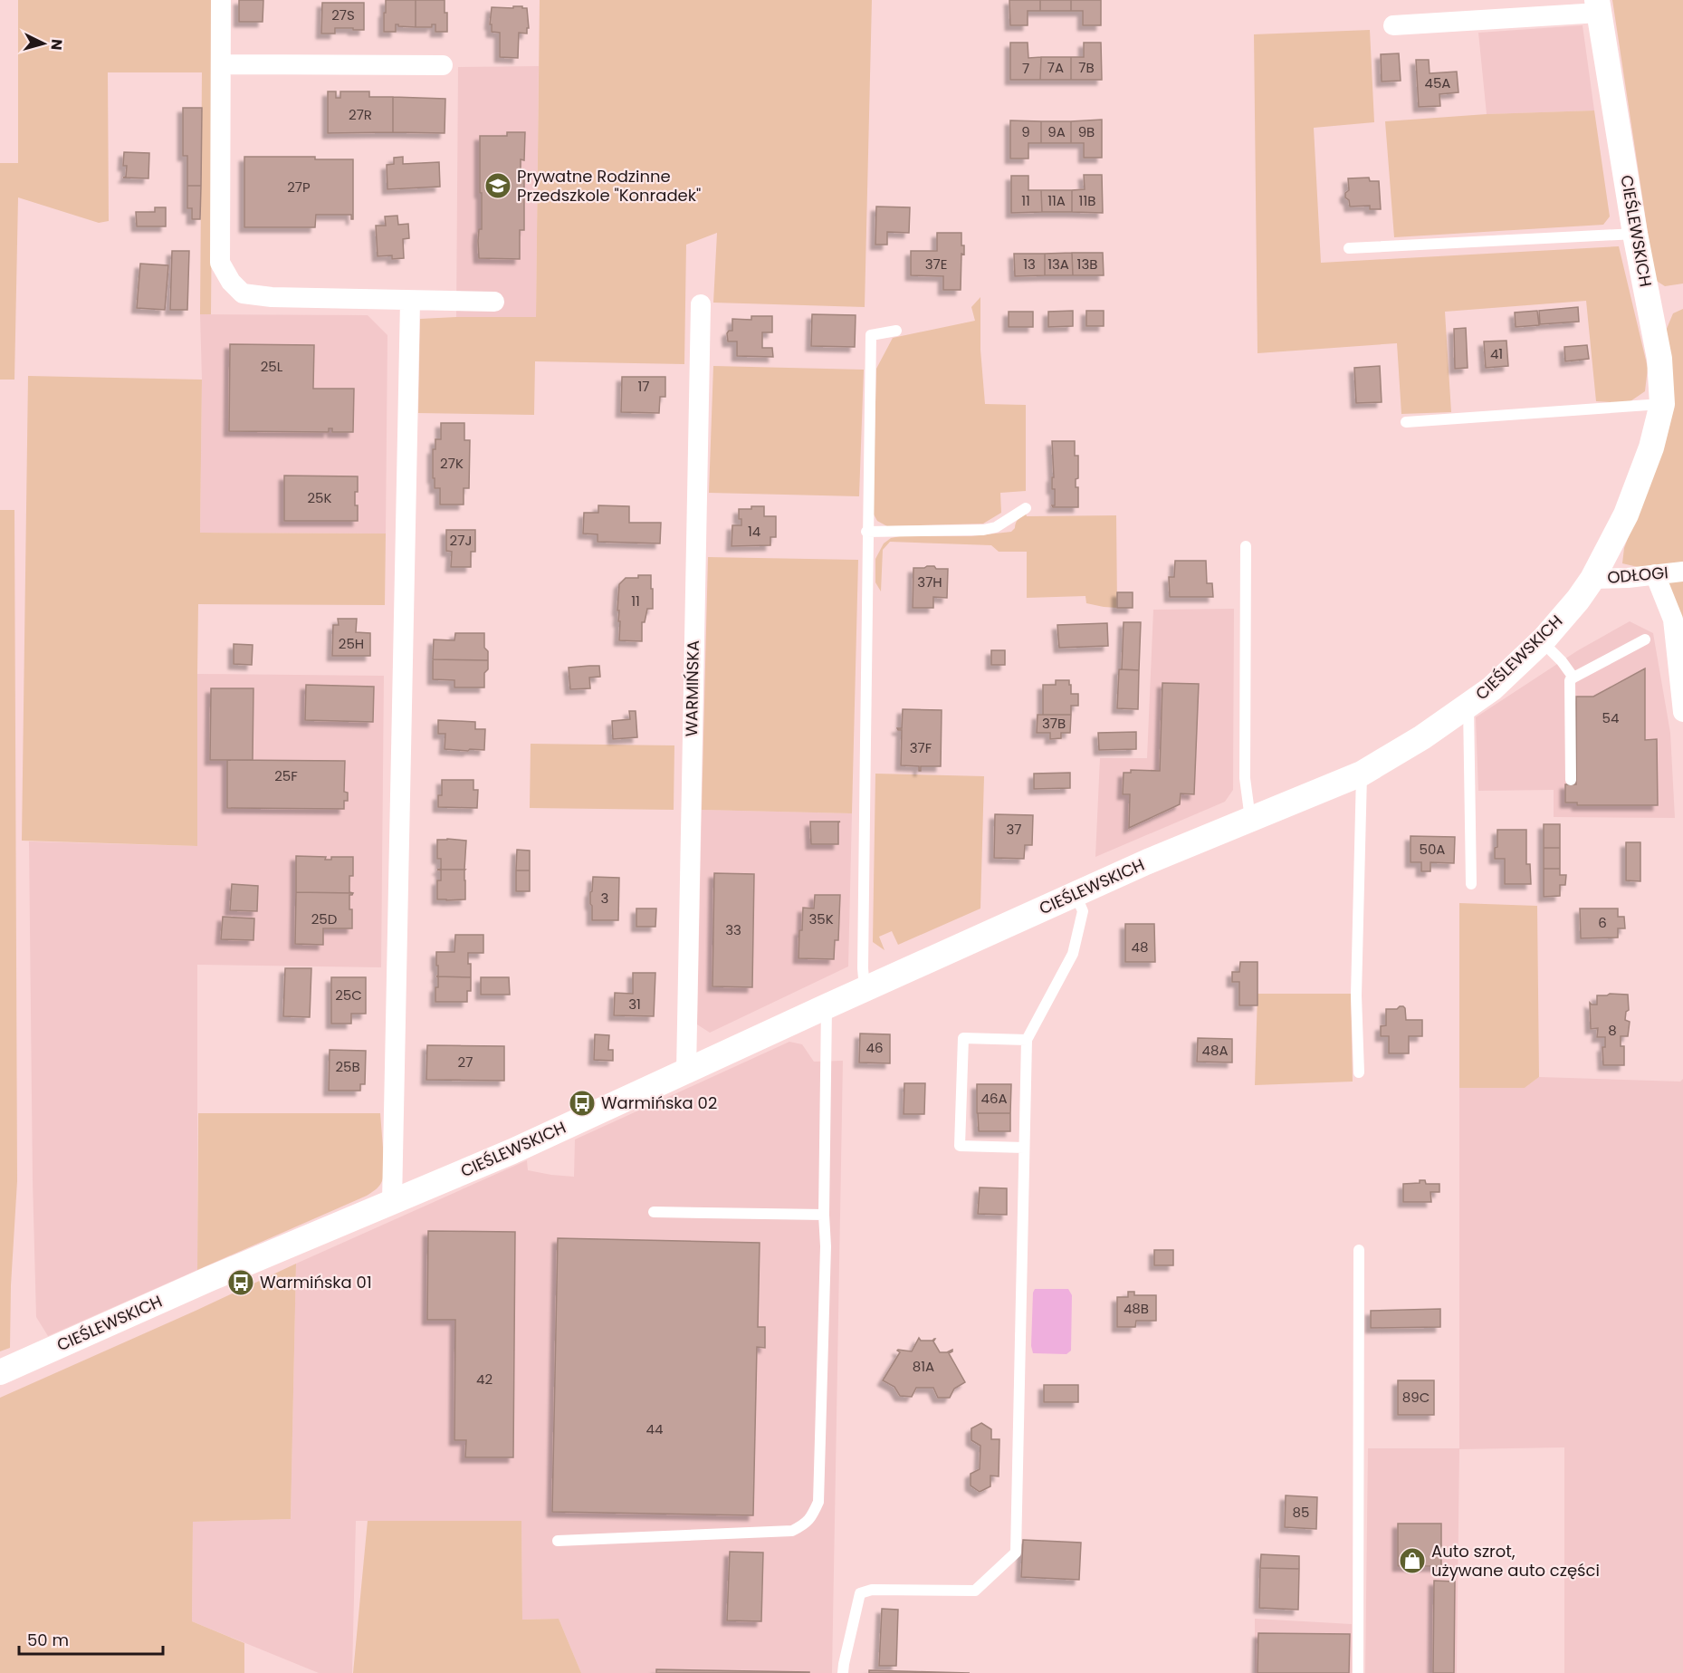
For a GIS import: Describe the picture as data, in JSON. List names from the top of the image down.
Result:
{
  "streets": {
    "street": ["CIEŚLEWSKICH", "ODŁOGI", "WARMIŃSKA"]
  },
  "crossings": [
    ["CIEŚLEWSKICH", "ODŁOGI"],
    ["CIEŚLEWSKICH", "WARMIŃSKA"]
  ],
  "places": {
    "school or university": ["Prywatne Rodzinne Przedszkole \"Konradek\""],
    "bus stop": ["Warmińska 02", "Warmińska 01"],
    "shop": ["Auto szrot, używane auto części"]
  },
  "house_numbers": [
    "27S",
    "7A",
    "7B",
    "7",
    "45A",
    "27R",
    "9",
    "9A",
    "9B",
    "27P",
    "11",
    "11A",
    "11B",
    "37E",
    "13",
    "13A",
    "13B",
    "41",
    "25L",
    "17",
    "27K",
    "25K",
    "14",
    "27J",
    "37H",
    "11",
    "25H",
    "54",
    "37B",
    "37F",
    "25F",
    "37",
    "50A",
    "3",
    "25D",
    "35K",
    "6",
    "33",
    "48",
    "25C",
    "31",
    "8",
    "46",
    "48A",
    "27",
    "25B",
    "46A",
    "48B",
    "81A",
    "42",
    "89C",
    "44",
    "85"
  ],
  "scale_bar": "50 m",
  "north": "right"
}
